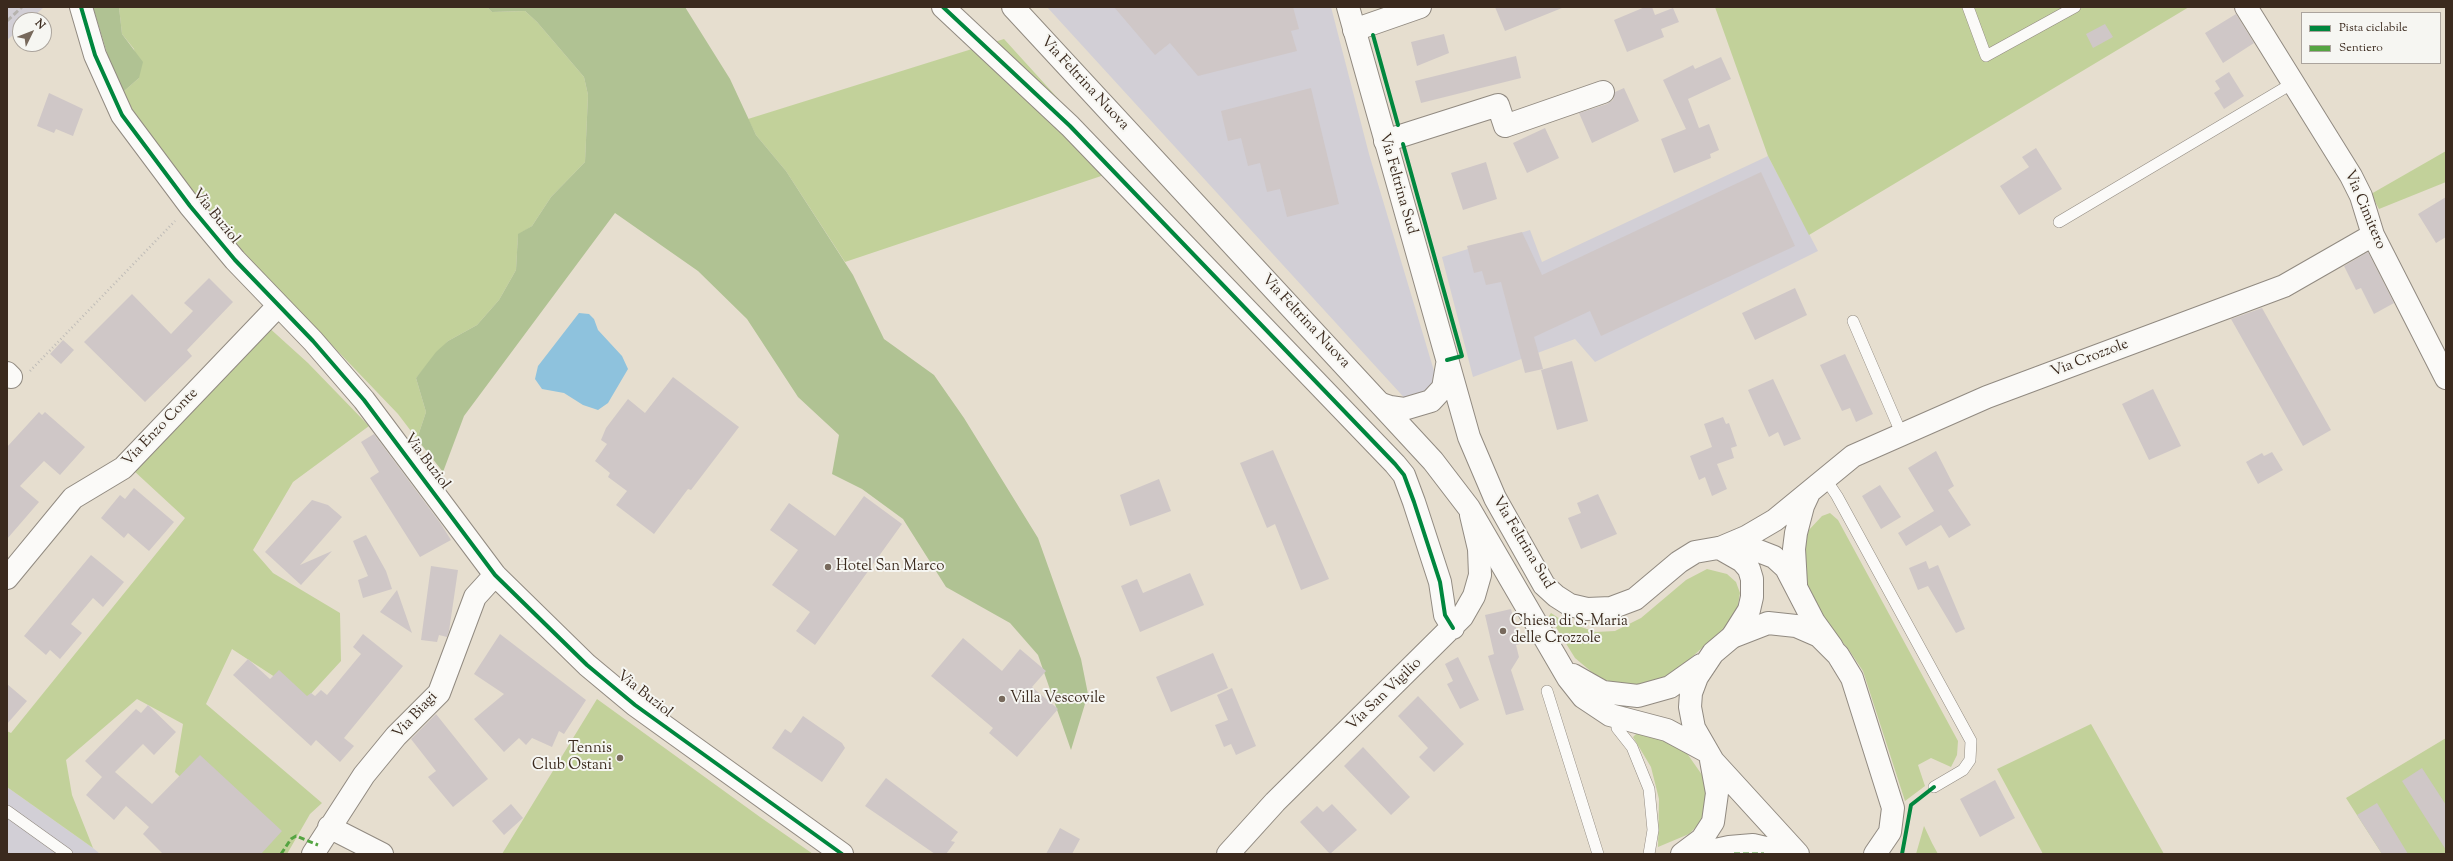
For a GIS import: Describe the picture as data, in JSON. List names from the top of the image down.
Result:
{
  "streets": {
    "street": [
      "Via Feltrina Nuova",
      "Via Feltrina Sud",
      "Via Cimitero",
      "Via Buziol",
      "Via Crozzole",
      "Via Enzo Conte",
      "Via San Vigilio",
      "Via Biagi"
    ]
  },
  "crossings": [
    ["Via Feltrina Nuova", "Via Feltrina Sud"],
    ["Via Feltrina Nuova", "Via San Vigilio"],
    ["Via Feltrina Sud", "Via Crozzole"],
    ["Via Cimitero", "Via Crozzole"],
    ["Via Buziol", "Via Enzo Conte"],
    ["Via Buziol", "Via Biagi"]
  ],
  "places": [
    "Hotel San Marco",
    "Chiesa di S. Maria delle Crozzole",
    "Villa Vescovile",
    "Tennis Club Ostani"
  ],
  "legend": ["Pista ciclabile", "Sentiero"],
  "north": "top right"
}
